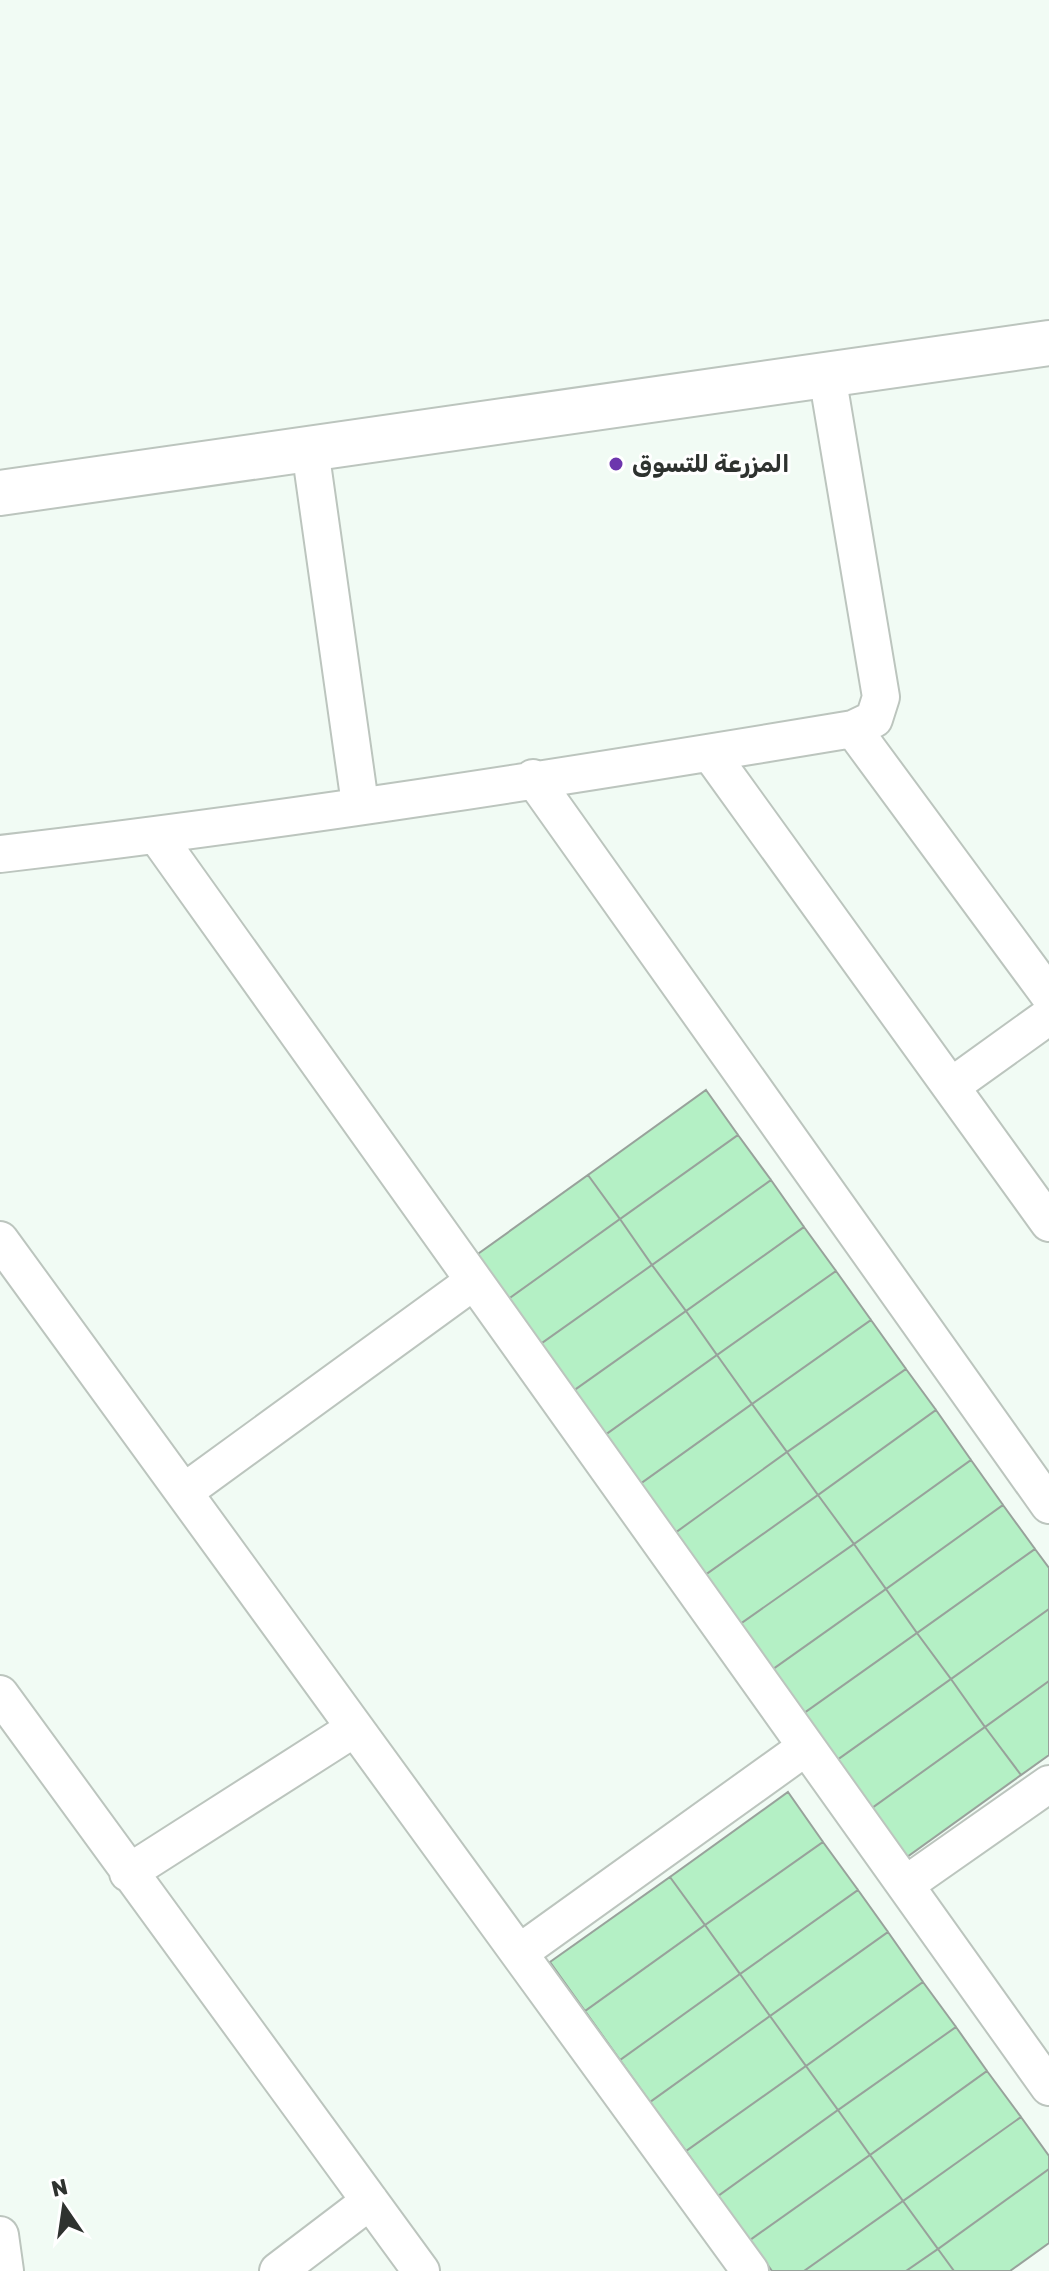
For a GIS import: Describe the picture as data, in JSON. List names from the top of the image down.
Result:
{
  "places": ["المزرعة للتسوق"],
  "north": "top"
}
